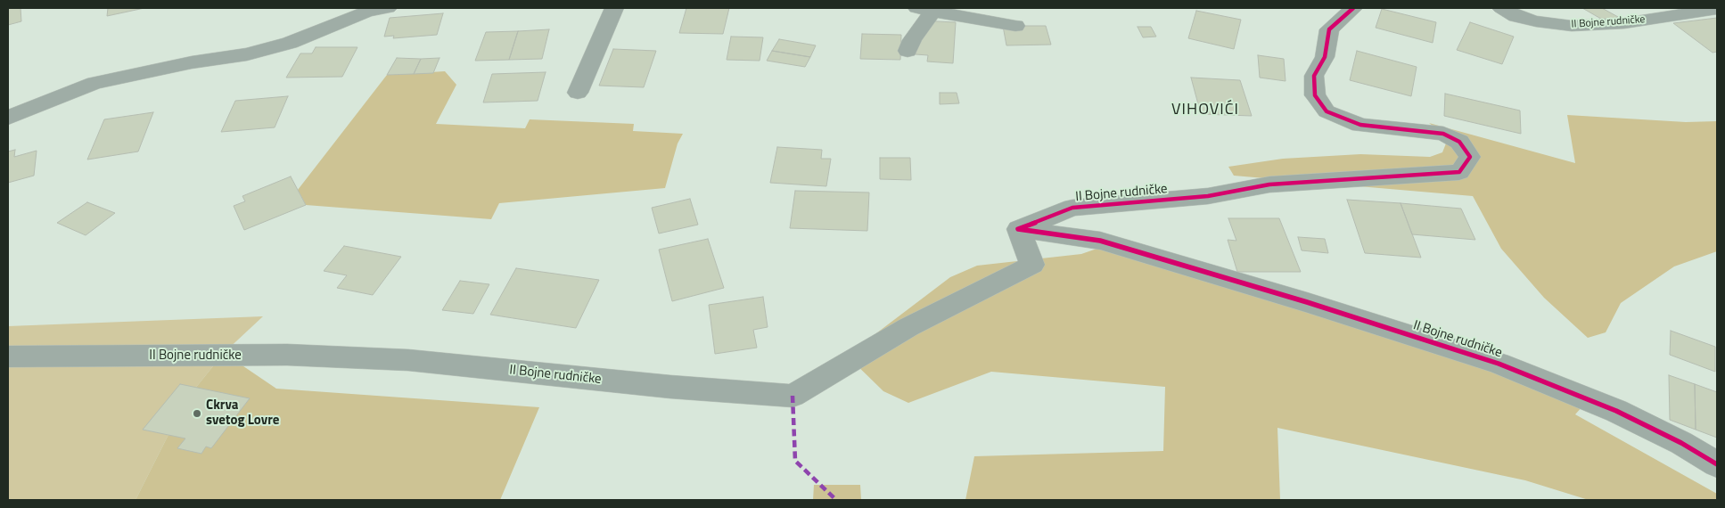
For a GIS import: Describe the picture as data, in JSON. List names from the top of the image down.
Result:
{
  "streets": {
    "street": ["II Bojne rudničke"]
  },
  "districts": ["VIHOVIĆI"],
  "places": ["Ckrva svetog Lovre"]
}
